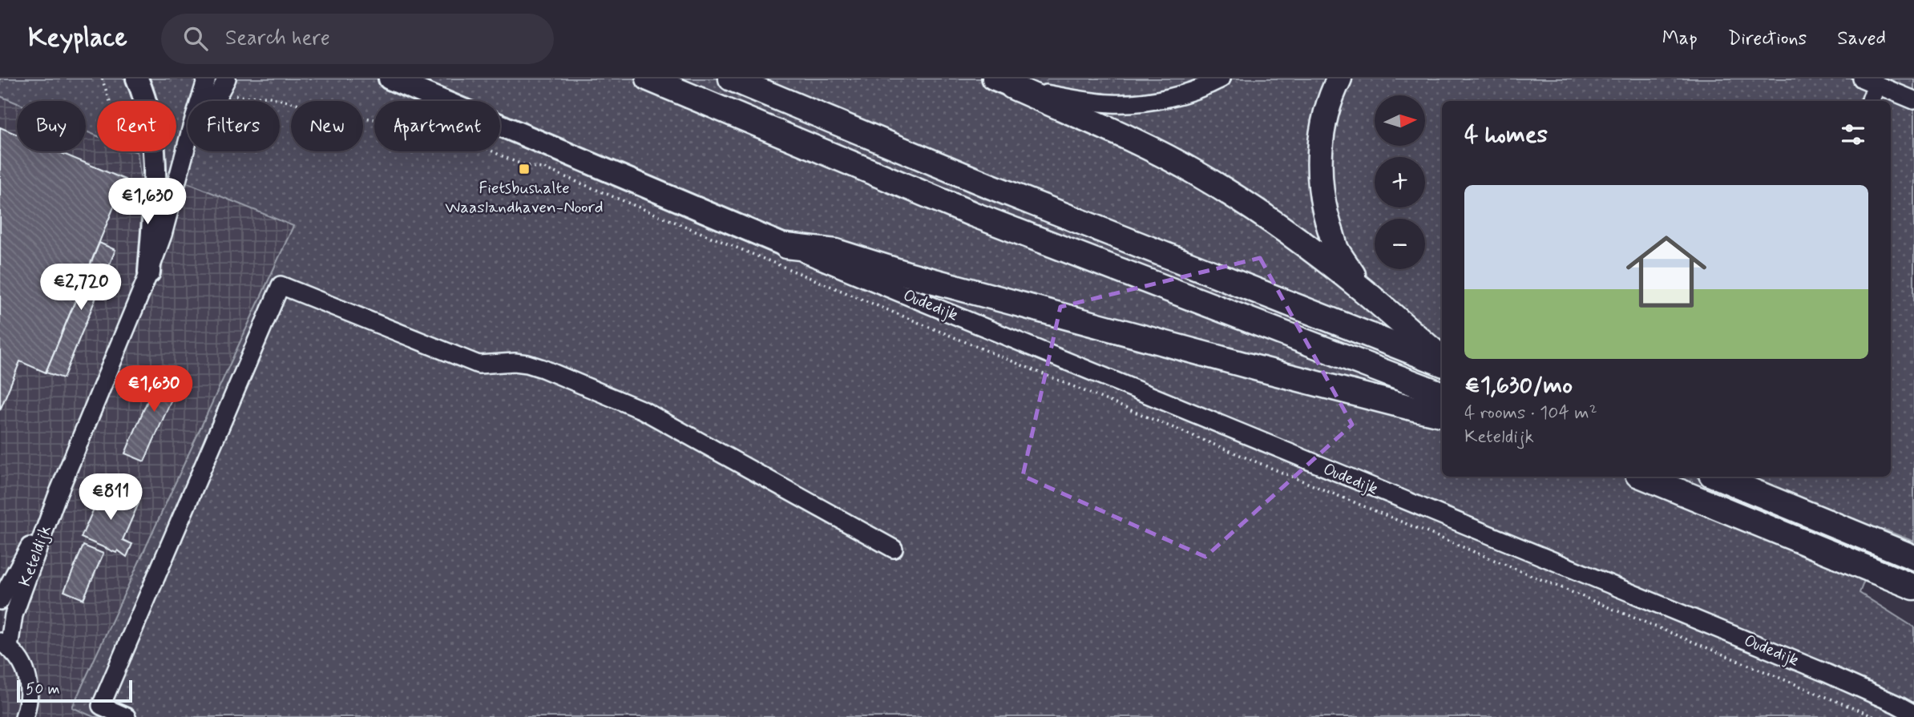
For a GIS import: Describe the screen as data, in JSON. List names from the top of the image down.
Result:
{
  "streets": {
    "street": ["Oudedijk", "Keteldijk"]
  },
  "places": {
    "transit": ["Fietsbushalte Waaslandhaven-Noord"]
  },
  "scale_bar": "50 m",
  "north": "right",
  "page": {
    "header": "Keyplace",
    "search": "Search here",
    "nav": ["Map", "Directions", "Saved"],
    "map_buttons": ["+", "−"],
    "chip": [
      "Buy",
      "Rent",
      "Filters",
      "New",
      "Apartment"
    ],
    "heading": "4 homes",
    "list": [
      {
        "name": "€1,630/mo",
        "note": "4 rooms · 104 m² · Keteldijk"
      }
    ],
    "price": [
      "€1,630",
      "€2,720",
      "€1,630",
      "€811"
    ],
    "scale": "50 m"
  }
}
